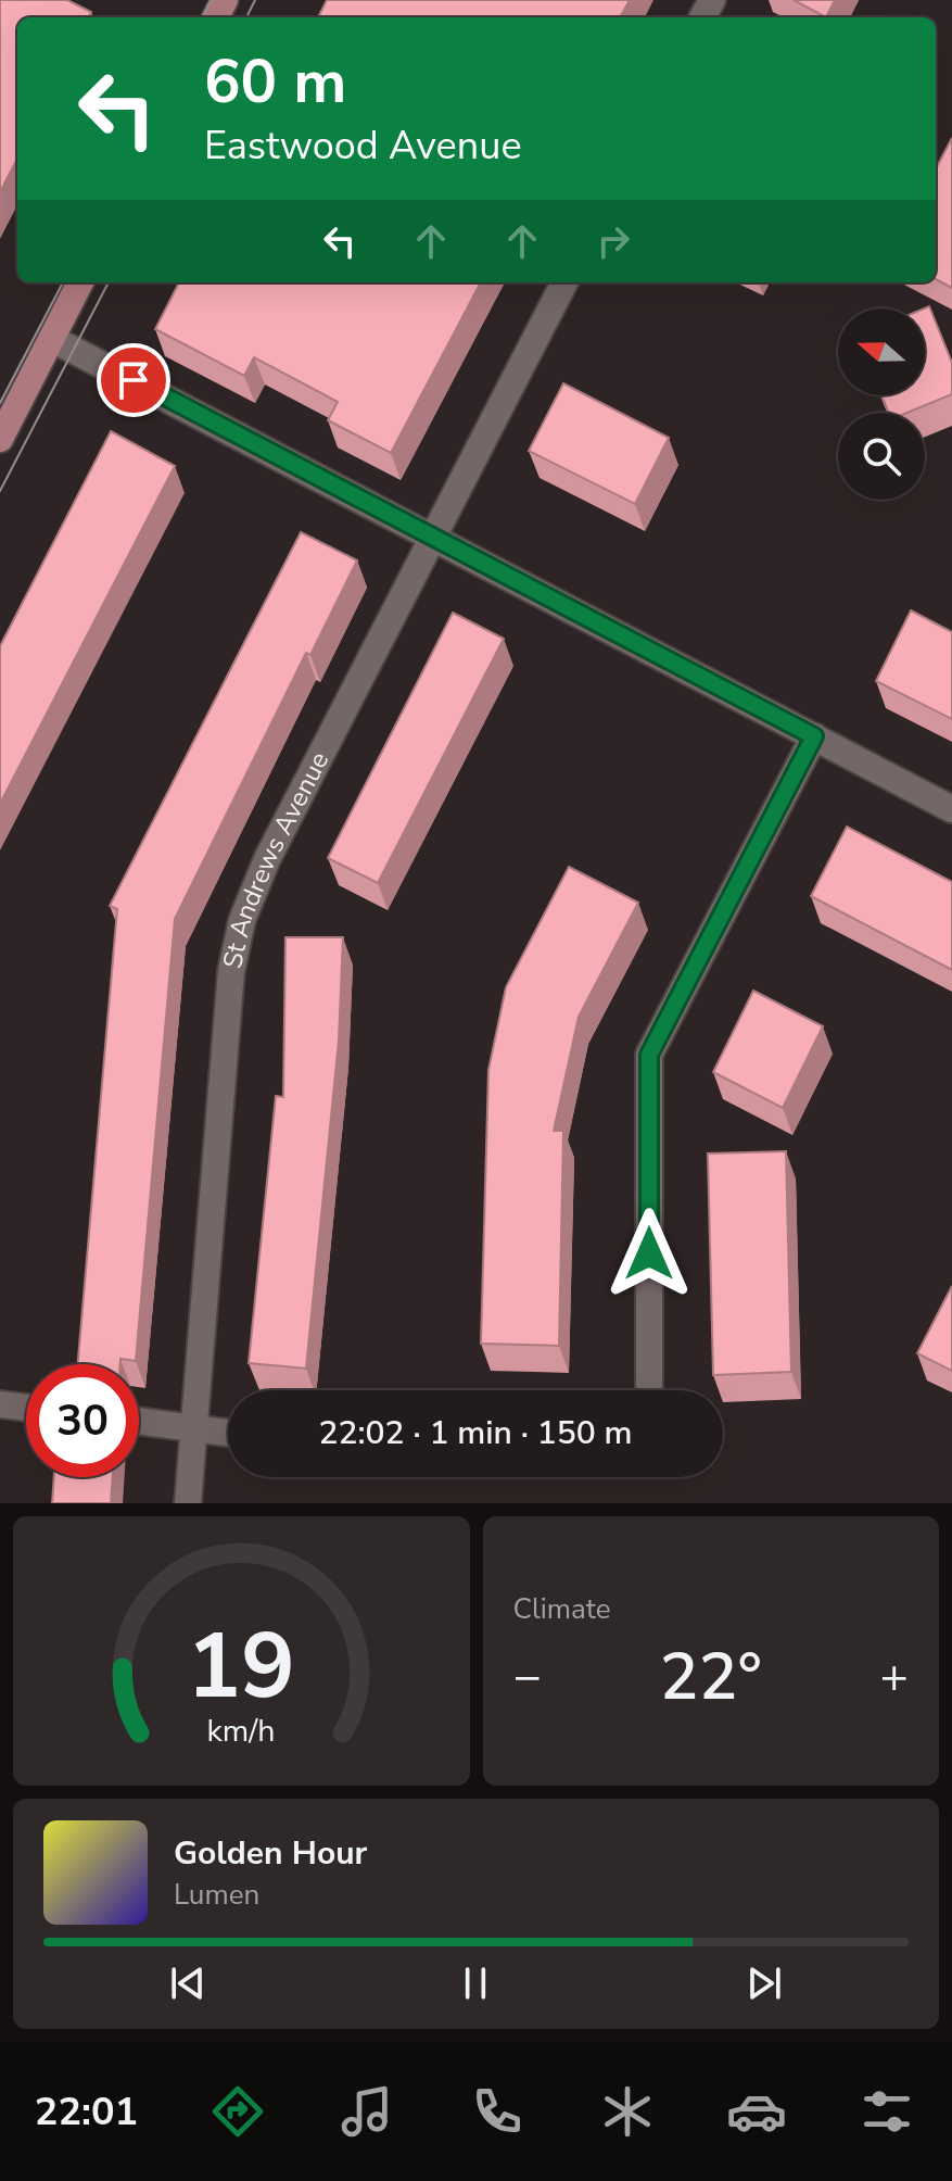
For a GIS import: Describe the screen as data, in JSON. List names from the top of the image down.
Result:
{
  "streets": {
    "street": ["St Andrews Avenue"]
  },
  "north": "left",
  "page": {
    "turn": ["60 m", "Eastwood Avenue"],
    "limit": "30",
    "trip": "22:02 · 1 min · 150 m",
    "tile": "Climate",
    "heat": ["−", "22°", "+"],
    "song": ["Golden Hour", "Lumen"],
    "tabs": "22:01",
    "gauge": ["19", "km/h"]
  }
}
